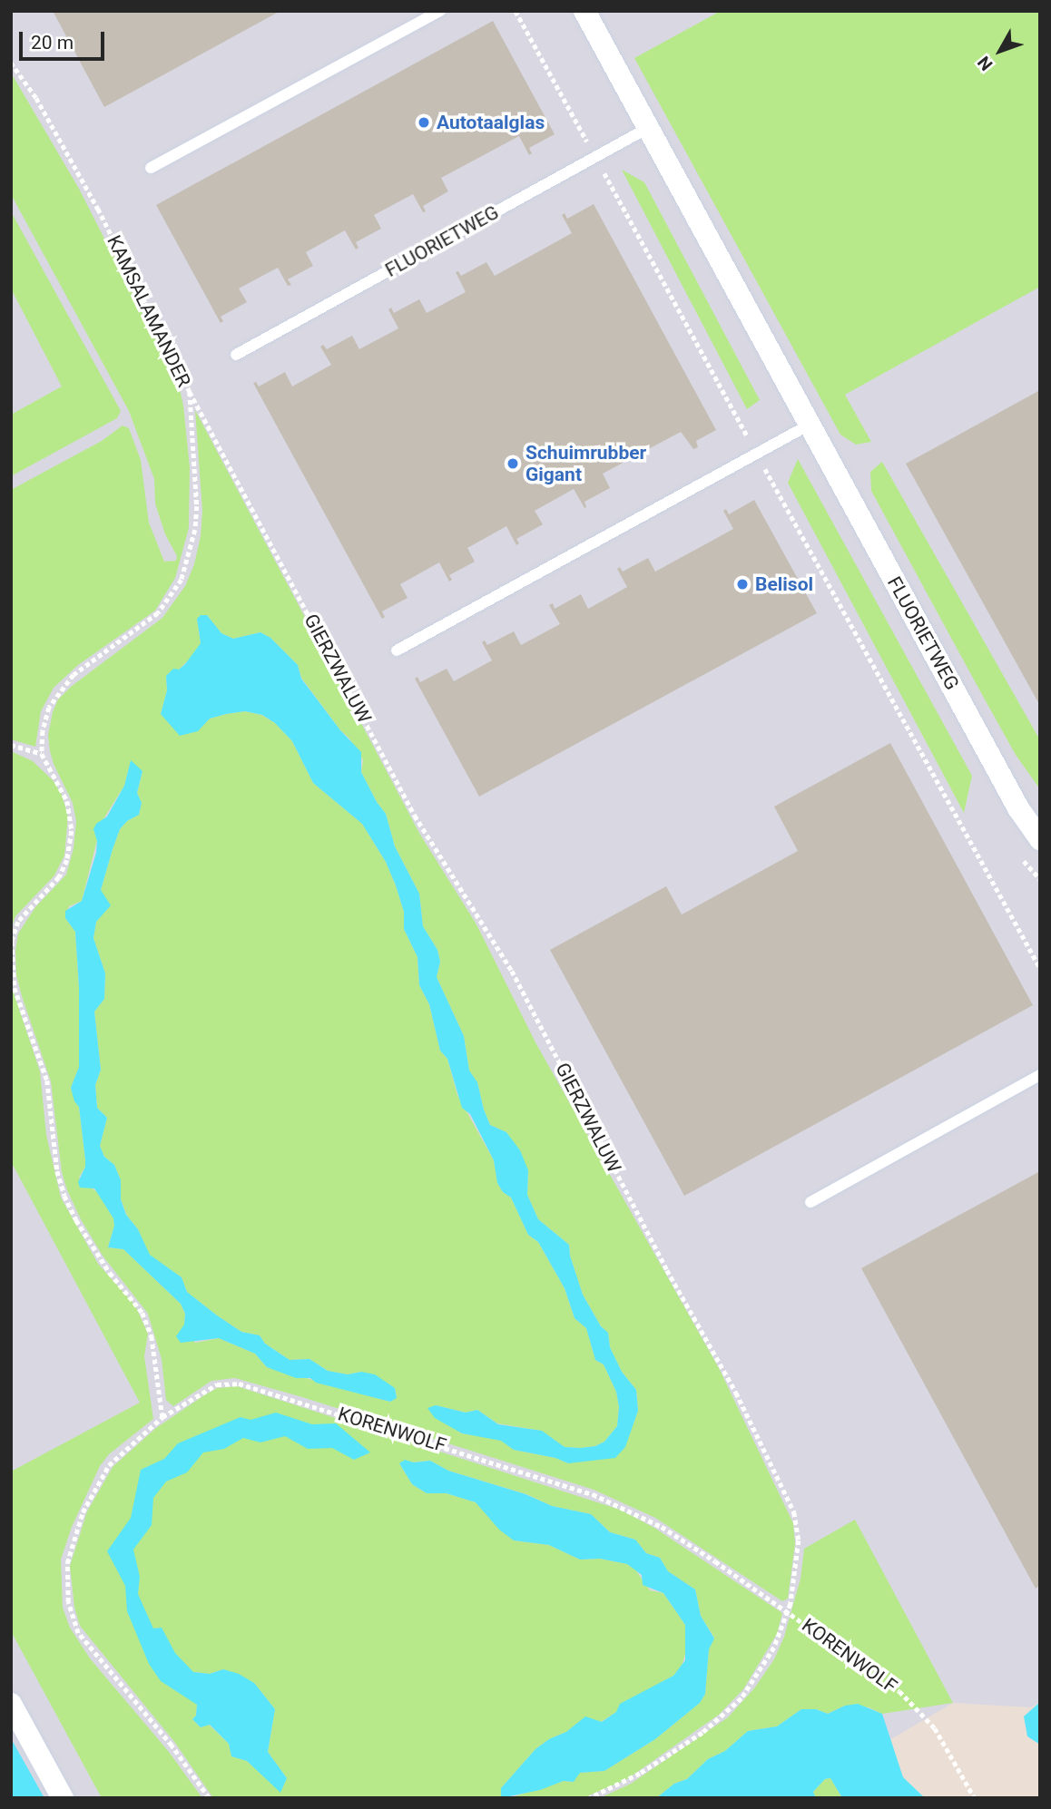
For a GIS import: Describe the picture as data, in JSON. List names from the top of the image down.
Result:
{
  "streets": {
    "street": ["FLUORIETWEG"],
    "path": ["KAMSALAMANDER", "GIERZWALUW", "KORENWOLF"]
  },
  "crossings": [
    ["KAMSALAMANDER", "GIERZWALUW"],
    ["GIERZWALUW", "KORENWOLF"]
  ],
  "places": ["Autotaalglas", "Schuimrubber Gigant", "Belisol"],
  "scale_bar": "20 m",
  "north": "bottom left"
}
